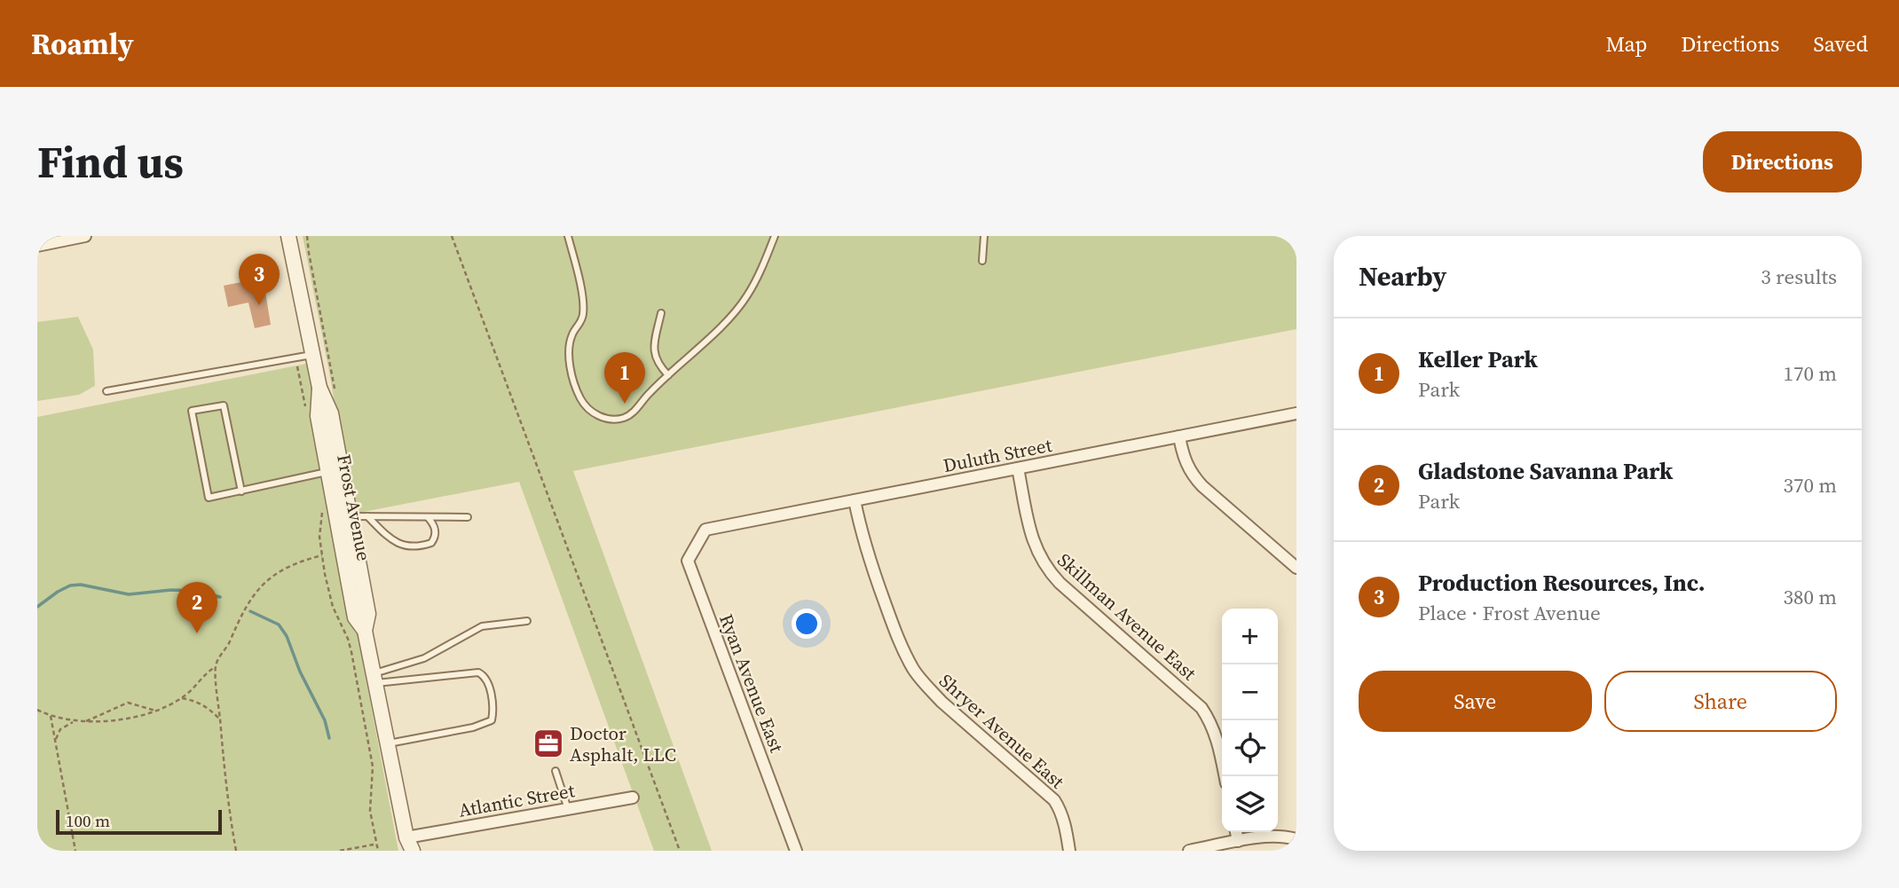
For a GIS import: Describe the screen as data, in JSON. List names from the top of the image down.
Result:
{
  "streets": {
    "street": [
      "Duluth Street",
      "Frost Avenue",
      "Skillman Avenue East",
      "Ryan Avenue East",
      "Shryer Avenue East",
      "Atlantic Street"
    ]
  },
  "crossings": [
    ["Duluth Street", "Skillman Avenue East"],
    ["Duluth Street", "Ryan Avenue East"],
    ["Duluth Street", "Shryer Avenue East"],
    ["Frost Avenue", "Atlantic Street"]
  ],
  "places": {
    "office": ["Doctor Asphalt, LLC"]
  },
  "scale_bar": "100 m",
  "page": {
    "header": "Roamly",
    "nav": ["Map", "Directions", "Saved"],
    "buttons": [
      "Directions",
      ["Save", "Share"]
    ],
    "title": "Find us",
    "heading": ["Nearby", "3 results"],
    "pins": ["3", "1", "2"],
    "list": [
      {
        "mark": "1",
        "name": "Keller Park",
        "note": "Park",
        "value": "170 m"
      },
      {
        "mark": "2",
        "name": "Gladstone Savanna Park",
        "note": "Park",
        "value": "370 m"
      },
      {
        "mark": "3",
        "name": "Production Resources, Inc.",
        "note": "Place · Frost Avenue",
        "value": "380 m"
      }
    ],
    "map_buttons": ["+", "−"],
    "scale": "100 m"
  }
}
